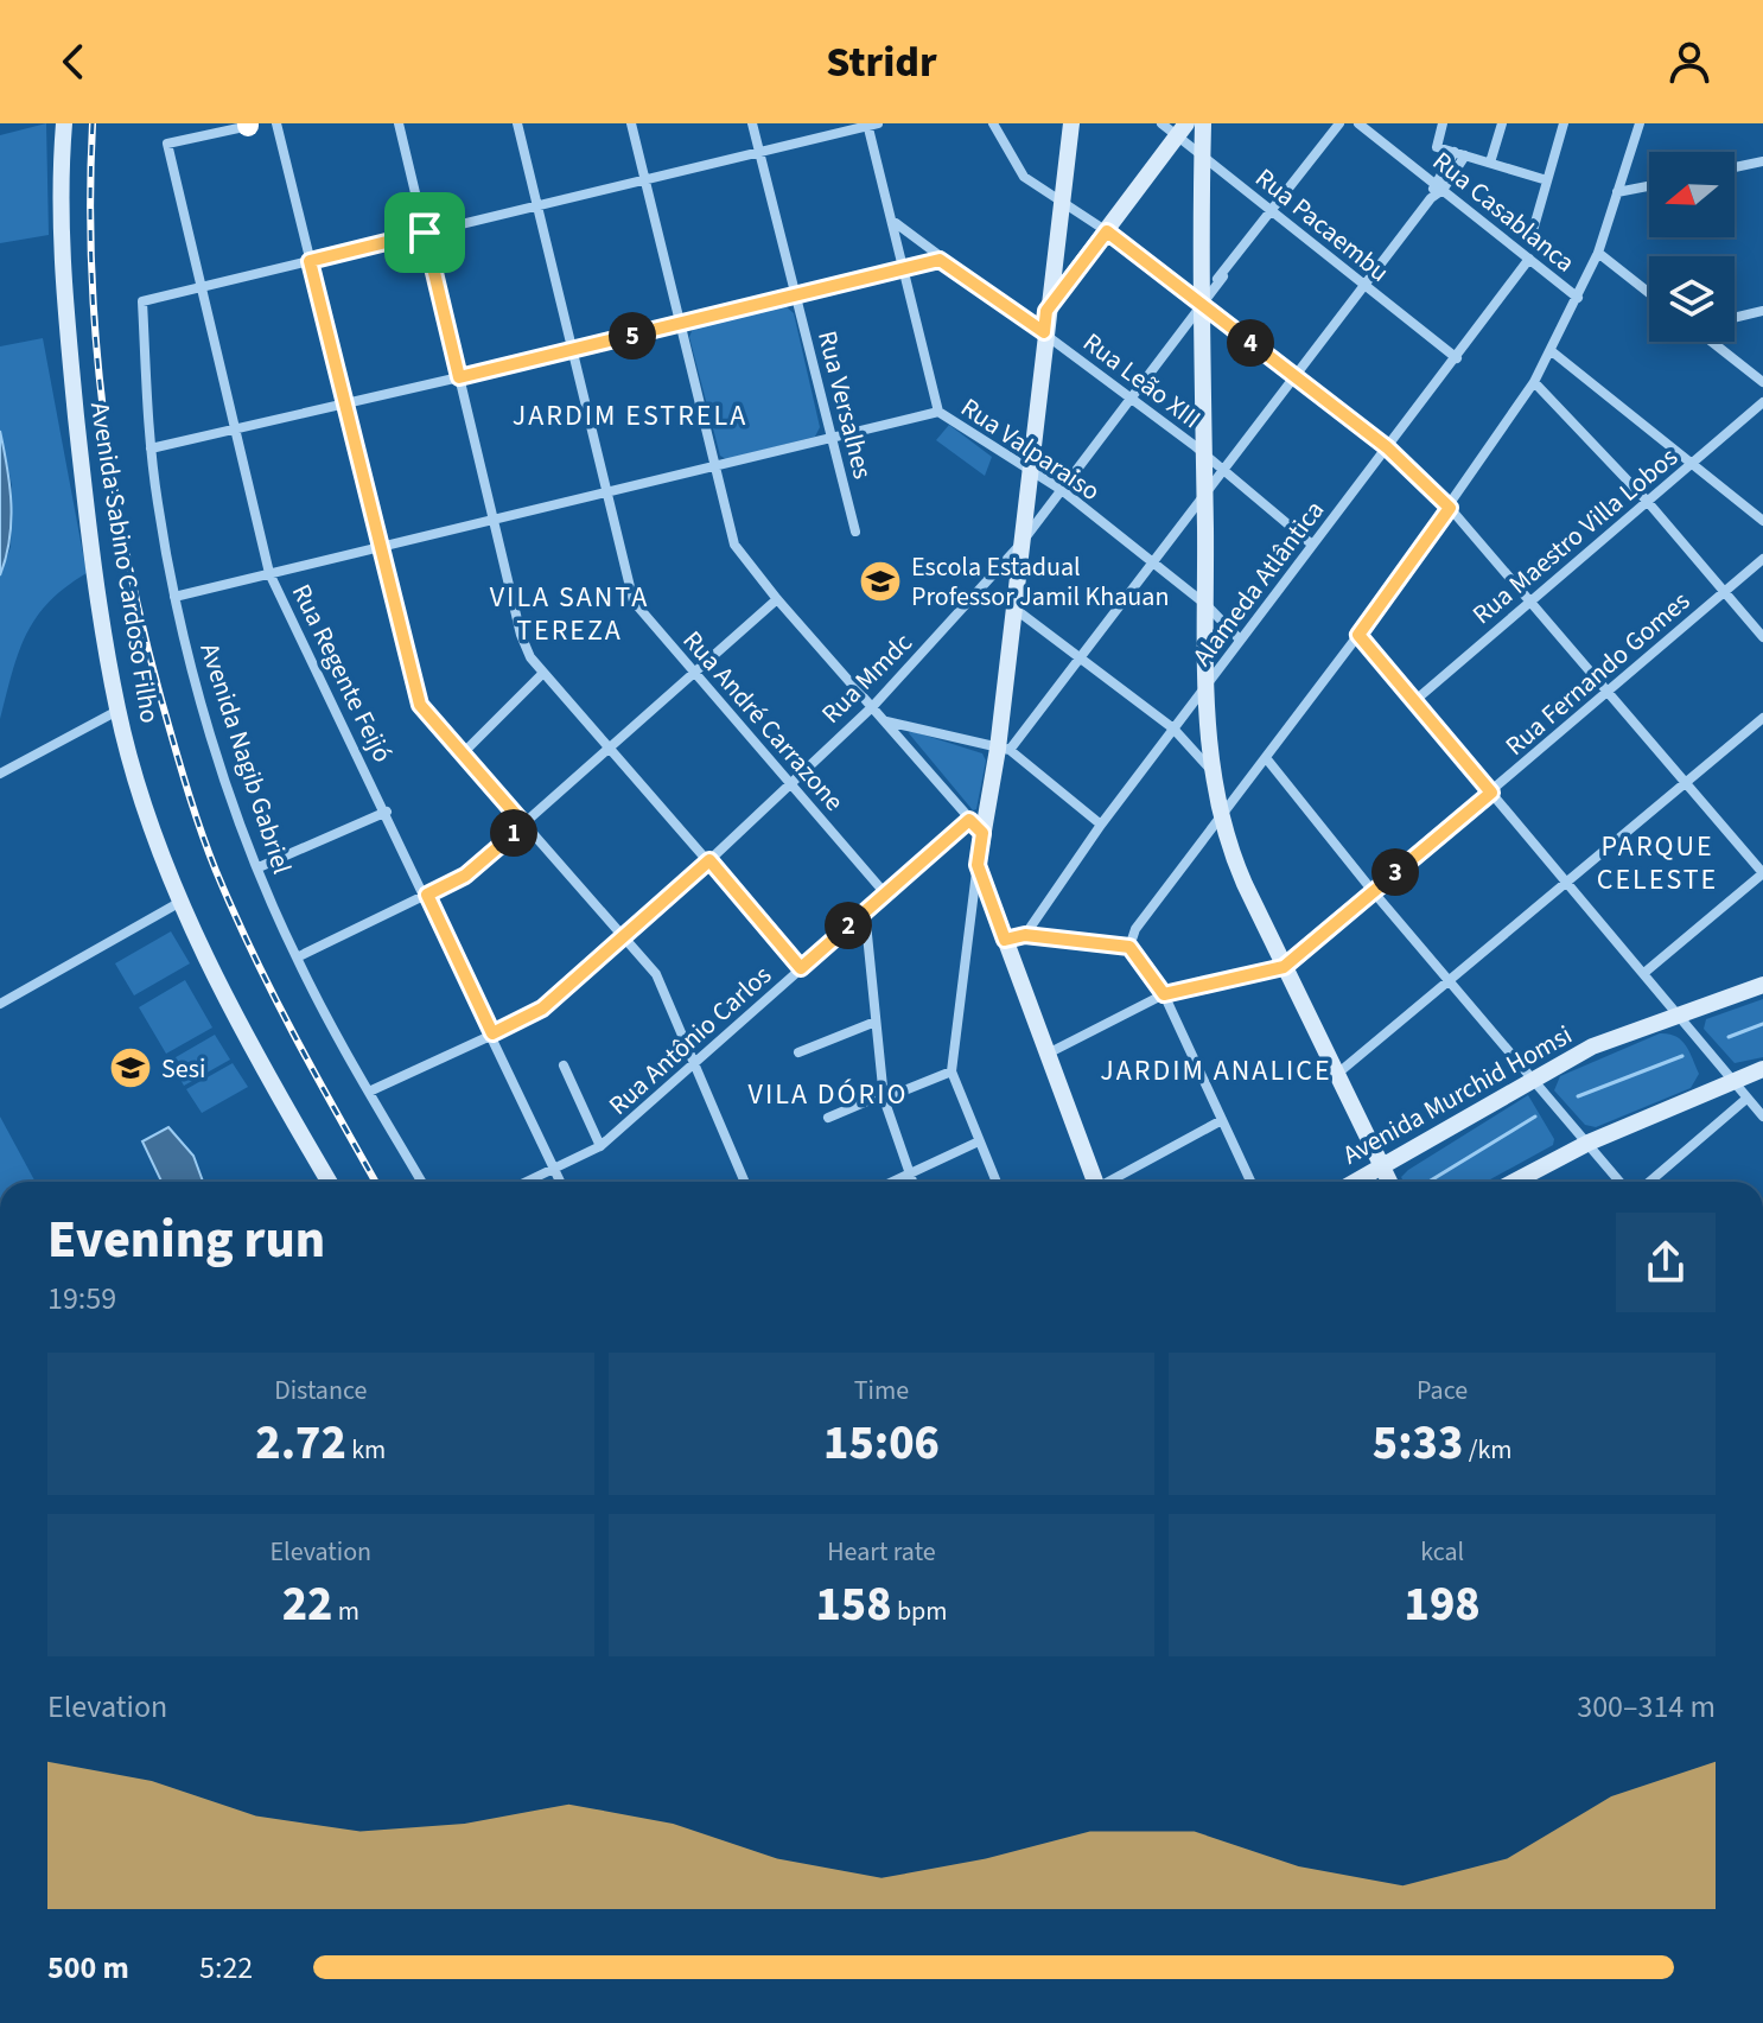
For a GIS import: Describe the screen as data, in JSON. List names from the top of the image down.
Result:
{
  "streets": {
    "street": [
      "Rua Casablanca",
      "Rua Pacaembu",
      "Rua Leão XIII",
      "Rua Versalhes",
      "Rua Valparaiso",
      "Rua Maestro Villa Lobos",
      "Avenida Sabino Cardoso Filho",
      "Alameda Atlântica",
      "Rua Regente Feijó",
      "Rua Fernando Gomes",
      "Rua Mmdc",
      "Rua André Carrazone",
      "Avenida Nagib Gabriel",
      "Rua Antônio Carlos",
      "Avenida Murchid Homsi"
    ]
  },
  "crossings": [
    ["Rua Casablanca", "Alameda Atlântica"],
    ["Rua Pacaembu", "Alameda Atlântica"],
    ["Rua Pacaembu", "Rua Mmdc"],
    ["Rua Leão XIII", "Rua Valparaiso"],
    ["Rua Leão XIII", "Alameda Atlântica"],
    ["Rua Leão XIII", "Rua Mmdc"],
    ["Rua Valparaiso", "Alameda Atlântica"],
    ["Rua Valparaiso", "Rua Mmdc"],
    ["Rua Regente Feijó", "Rua Mmdc"],
    ["Rua Regente Feijó", "Avenida Nagib Gabriel"],
    ["Rua Regente Feijó", "Rua Antônio Carlos"],
    ["Rua Mmdc", "Rua André Carrazone"],
    ["Rua Mmdc", "Avenida Nagib Gabriel"],
    ["Rua André Carrazone", "Rua Antônio Carlos"]
  ],
  "districts": [
    "JARDIM ESTRELA",
    "VILA SANTA TEREZA",
    "PARQUE CELESTE",
    "JARDIM ANALICE",
    "VILA DÓRIO"
  ],
  "places": {
    "school or university": ["Escola Estadual Professor Jamil Khauan", "Sesi"]
  },
  "north": "left",
  "page": {
    "header": "Stridr",
    "pins": [
      "5",
      "4",
      "1",
      "3",
      "2"
    ],
    "heading": ["Evening run", "19:59"],
    "stats": [
      ["Distance", "2.72 km"],
      ["Time", "15:06"],
      ["Pace", "5:33 /km"],
      ["Elevation", "22 m"],
      ["Heart rate", "158 bpm"],
      ["kcal", "198"]
    ],
    "chart": ["Elevation", "300–314 m"],
    "list": [
      {
        "name": "500 m",
        "note": "5:22"
      }
    ]
  }
}
